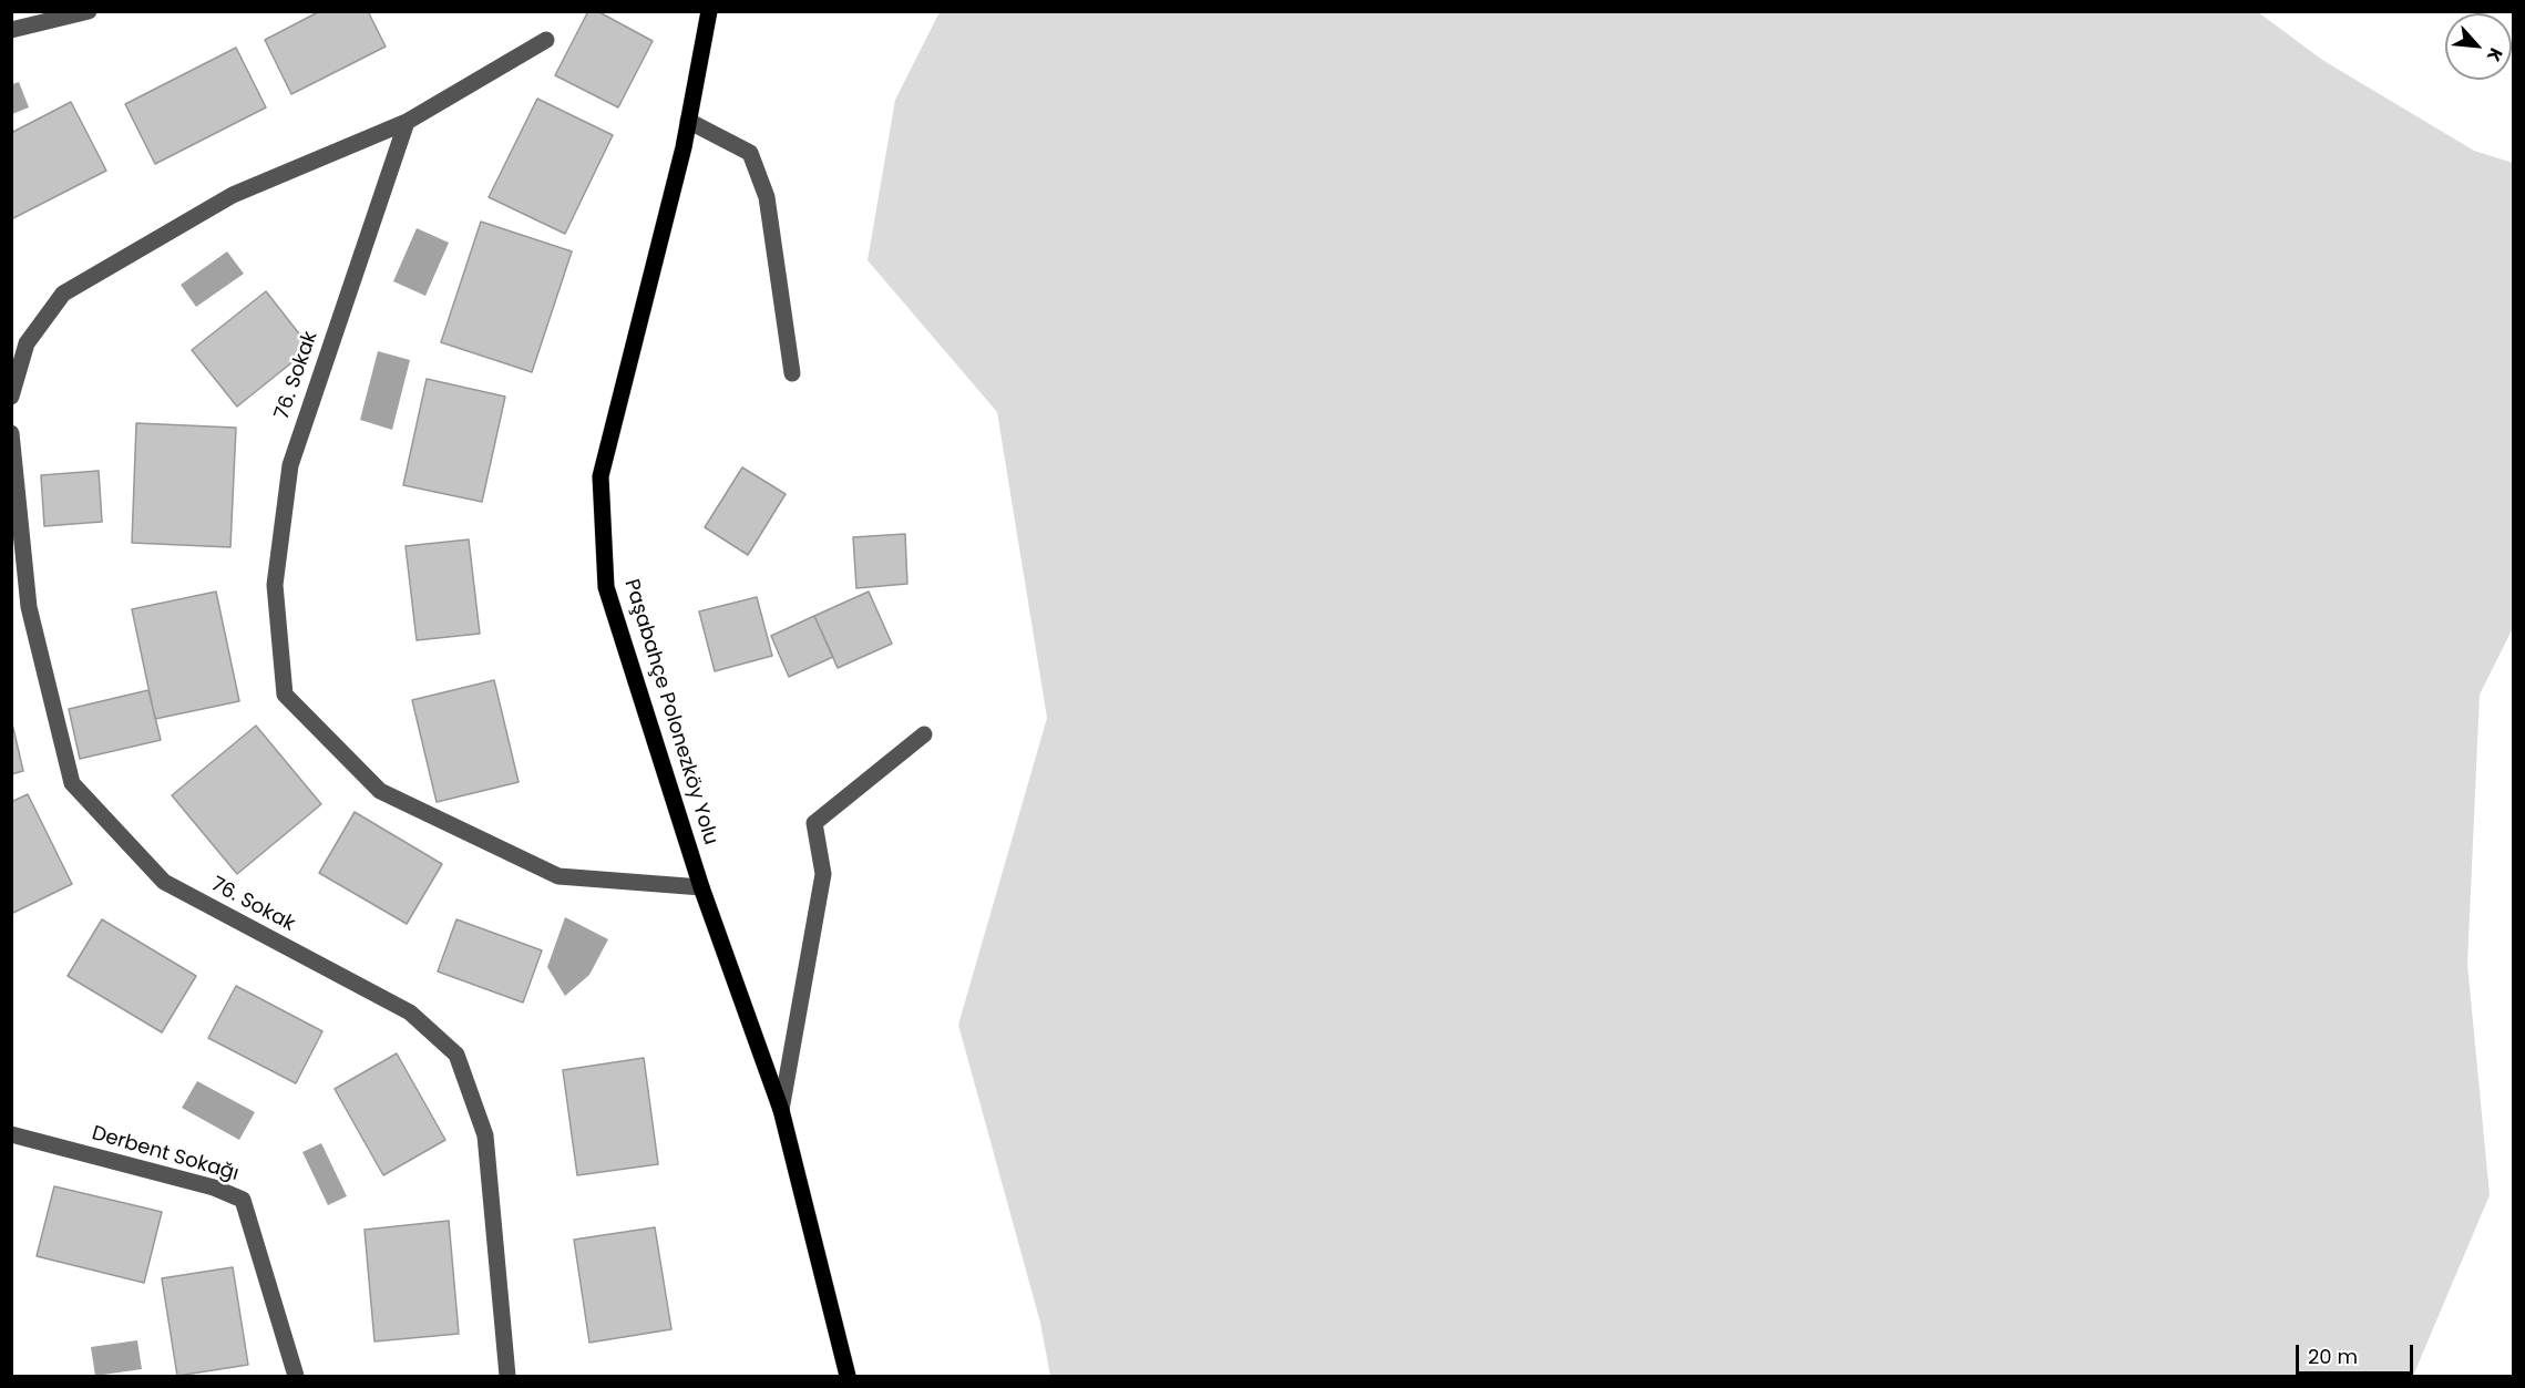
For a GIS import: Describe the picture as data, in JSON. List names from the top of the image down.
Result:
{
  "streets": {
    "main road": ["Paşabahçe Polonezköy Yolu"],
    "street": ["76. Sokak", "Derbent Sokağı"]
  },
  "crossings": [
    ["76. Sokak", "Paşabahçe Polonezköy Yolu"]
  ],
  "scale_bar": "20 m",
  "north": "bottom right"
}
